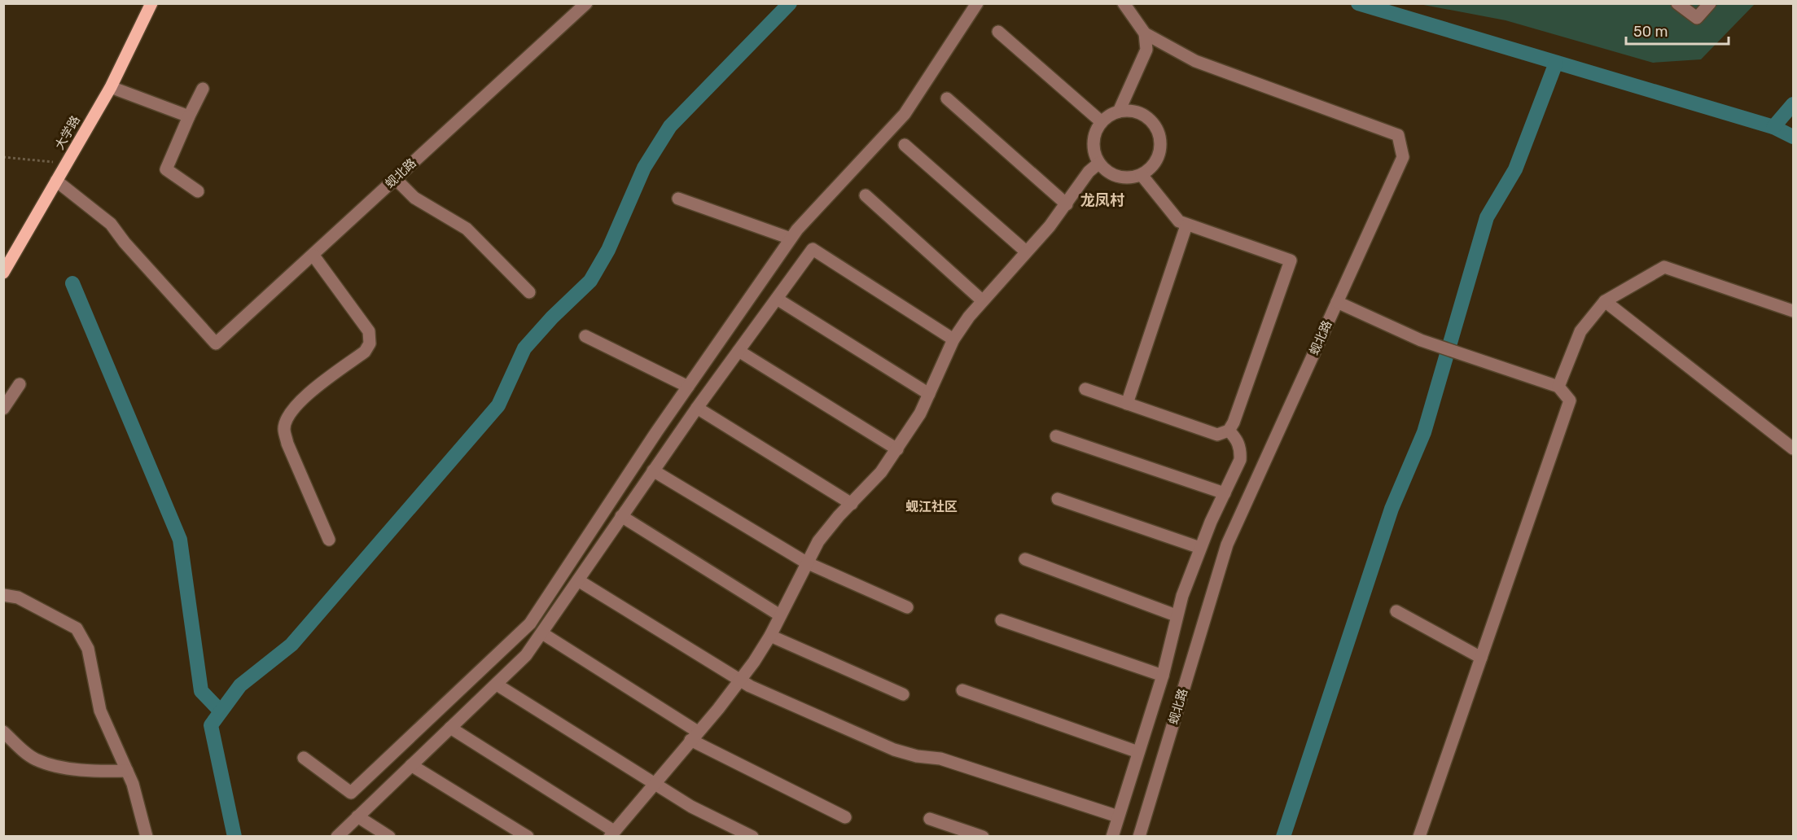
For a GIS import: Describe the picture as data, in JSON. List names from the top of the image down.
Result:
{
  "streets": {
    "main road": ["大学路"],
    "street": ["蚬北路"]
  },
  "crossings": [
    ["大学路", "蚬北路"]
  ],
  "districts": ["龙凤村", "蚬江社区"],
  "scale_bar": "50 m"
}
